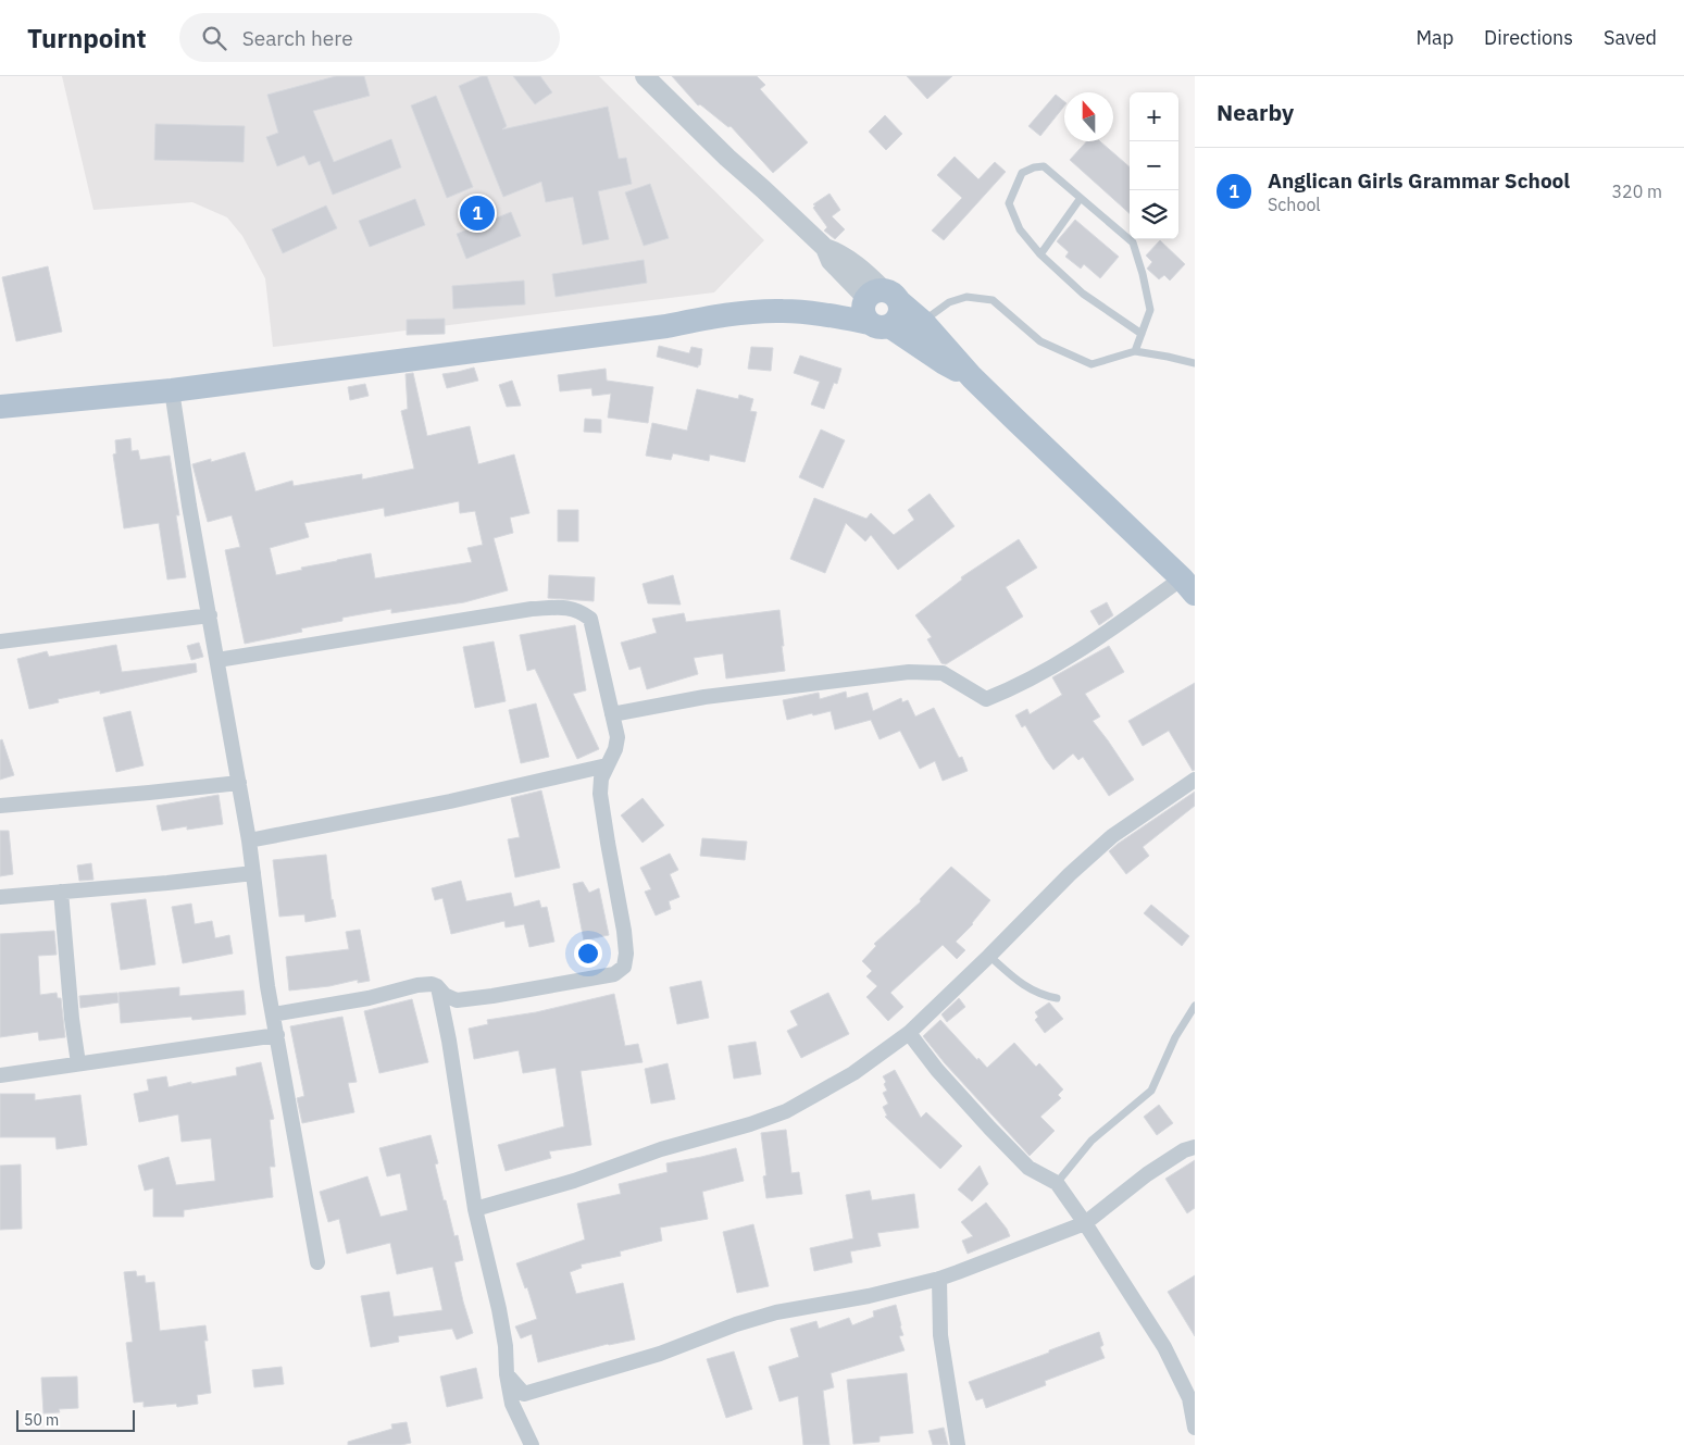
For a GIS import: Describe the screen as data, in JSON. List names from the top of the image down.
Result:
{
  "scale_bar": "50 m",
  "north": "top",
  "page": {
    "header": "Turnpoint",
    "search": "Search here",
    "nav": ["Map", "Directions", "Saved"],
    "heading": "Nearby",
    "map_buttons": ["+", "−"],
    "list": [
      {
        "mark": "1",
        "name": "Anglican Girls Grammar School",
        "note": "School",
        "value": "320 m"
      }
    ],
    "pins": "1",
    "scale": "50 m"
  }
}
